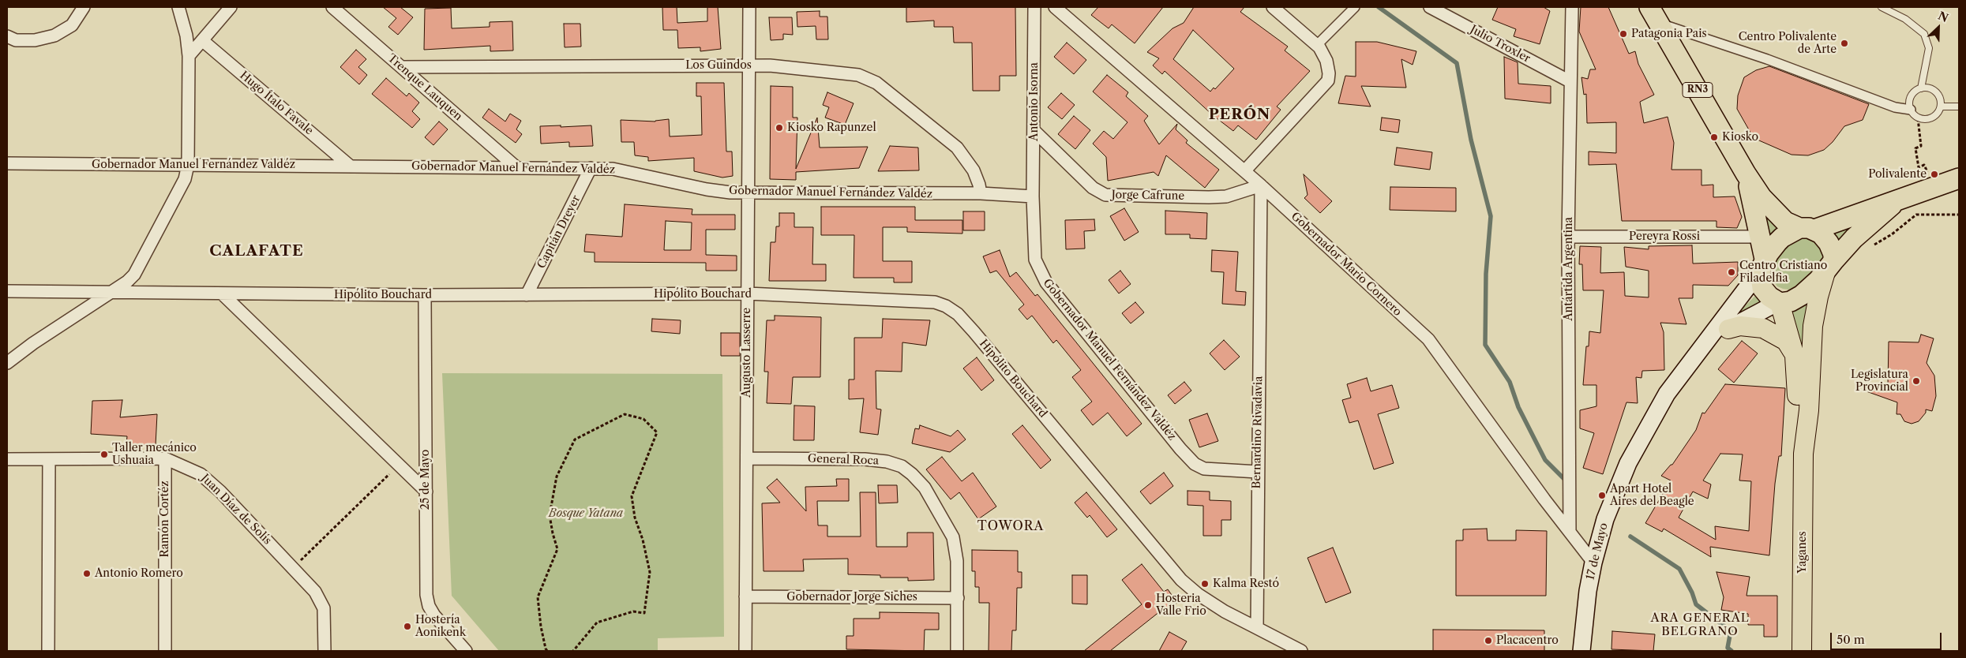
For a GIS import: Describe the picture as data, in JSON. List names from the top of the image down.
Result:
{
  "streets": {
    "highway": ["RN3"],
    "main road": ["17 de Mayo", "Yaganes"],
    "street": [
      "Julio Troxler",
      "Los Guindos",
      "Trenque Lauquen",
      "Antonio Isorna",
      "Hugo Ítalo Favale",
      "Gobernador Manuel Fernández Valdéz",
      "Jorge Cafrune",
      "Capitán Dreyer",
      "Pereyra Rossi",
      "Gobernador Mario Cornero",
      "Antártida Argentina",
      "Hipólito Bouchard",
      "Augusto Lasserre",
      "Bernardino Rivadavia",
      "General Roca",
      "25 de Mayo",
      "Juan Díaz de Solís",
      "Ramón Cortéz",
      "Gobernador Jorge Siches"
    ]
  },
  "crossings": [
    ["Julio Troxler", "Antártida Argentina"],
    ["Los Guindos", "Trenque Lauquen"],
    ["Los Guindos", "Gobernador Manuel Fernández Valdéz"],
    ["Los Guindos", "Augusto Lasserre"],
    ["Trenque Lauquen", "Gobernador Manuel Fernández Valdéz"],
    ["RN3", "Pereyra Rossi"],
    ["RN3", "17 de Mayo"],
    ["RN3", "Yaganes"],
    ["Antonio Isorna", "Gobernador Manuel Fernández Valdéz"],
    ["Antonio Isorna", "Jorge Cafrune"],
    ["Hugo Ítalo Favale", "Gobernador Manuel Fernández Valdéz"],
    ["Gobernador Manuel Fernández Valdéz", "Capitán Dreyer"],
    ["Gobernador Manuel Fernández Valdéz", "Augusto Lasserre"],
    ["Gobernador Manuel Fernández Valdéz", "Bernardino Rivadavia"],
    ["Jorge Cafrune", "Gobernador Mario Cornero"],
    ["Jorge Cafrune", "Bernardino Rivadavia"],
    ["Capitán Dreyer", "Hipólito Bouchard"],
    ["Pereyra Rossi", "Antártida Argentina"],
    ["Gobernador Mario Cornero", "Antártida Argentina"],
    ["Gobernador Mario Cornero", "Bernardino Rivadavia"],
    ["Gobernador Mario Cornero", "17 de Mayo"],
    ["Hipólito Bouchard", "Augusto Lasserre"],
    ["Hipólito Bouchard", "Bernardino Rivadavia"],
    ["Hipólito Bouchard", "25 de Mayo"],
    ["Augusto Lasserre", "General Roca"],
    ["Augusto Lasserre", "Gobernador Jorge Siches"],
    ["General Roca", "Gobernador Jorge Siches"],
    ["Juan Díaz de Solís", "Ramón Cortéz"],
    ["17 de Mayo", "Yaganes"]
  ],
  "districts": [
    "PERÓN",
    "CALAFATE",
    "TOWORA",
    "ARA GENERAL BELGRANO"
  ],
  "parks": ["Bosque Yatana"],
  "places": [
    "Patagonia Pais",
    "Centro Polivalente de Arte",
    "Kiosko Rapunzel",
    "Kiosko",
    "Polivalente",
    "Centro Cristiano Filadelfia",
    "Legislatura Provincial",
    "Taller mecánico Ushuaia",
    "Apart Hotel Aires del Beagle",
    "Antonio Romero",
    "Kalma Restó",
    "Hosteria Valle Frio",
    "Hostería Aonikenk",
    "Placacentro"
  ],
  "scale_bar": "50 m",
  "north": "top right"
}
